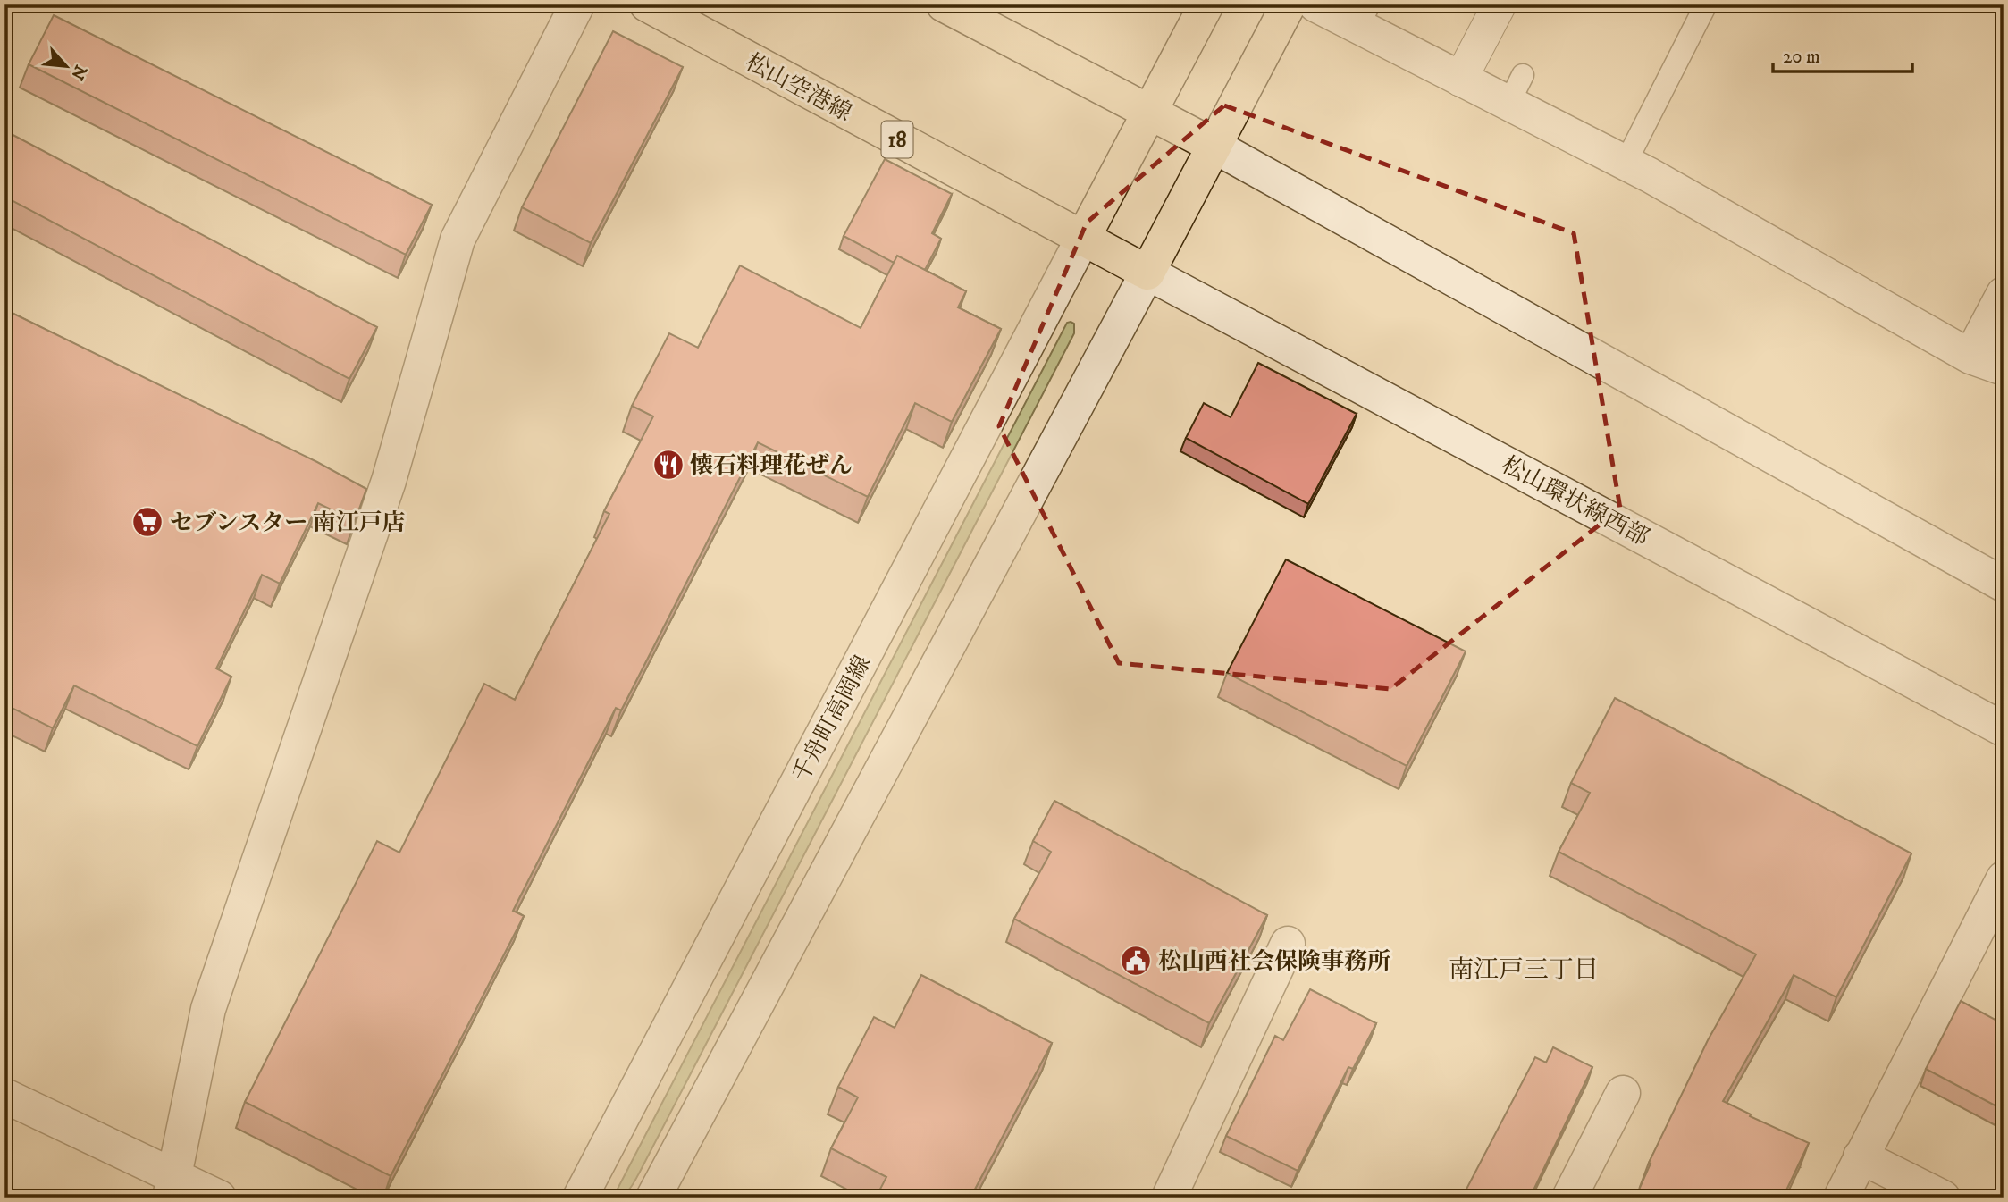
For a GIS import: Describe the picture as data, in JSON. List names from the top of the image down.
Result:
{
  "streets": {
    "main road": ["松山空港線", "18"],
    "street": ["松山環状線西部", "千舟町高岡線"]
  },
  "crossings": [
    ["松山空港線", "松山環状線西部"],
    ["松山空港線", "千舟町高岡線"]
  ],
  "districts": ["南江戸三丁目"],
  "places": {
    "restaurant": ["懐石料理花ぜん"],
    "supermarket": ["セブンスター 南江戸店"],
    "public building": ["松山西社会保険事務所"]
  },
  "scale_bar": "20 m",
  "north": "bottom right"
}
